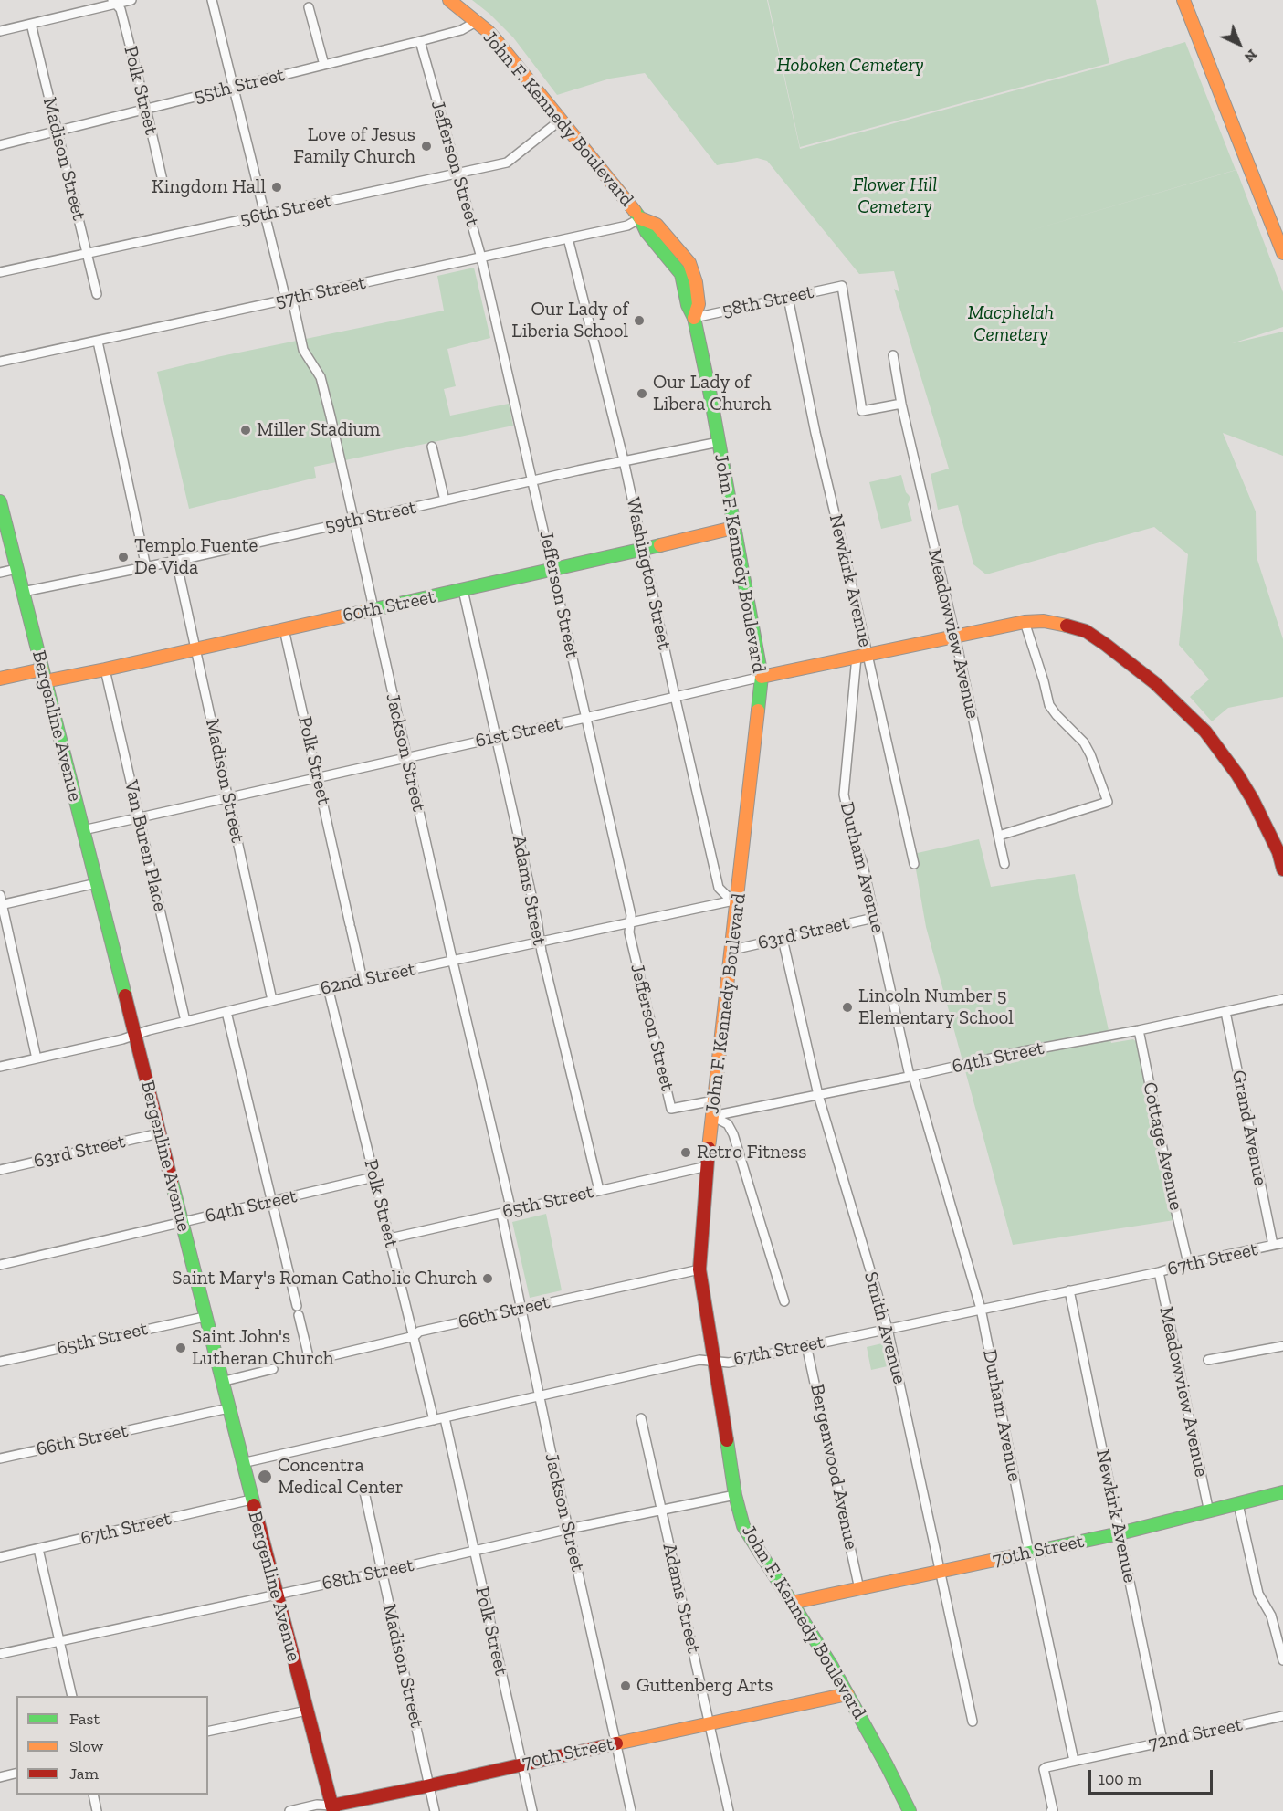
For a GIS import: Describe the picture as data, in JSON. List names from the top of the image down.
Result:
{
  "streets": {
    "street": [
      "55th Street",
      "Polk Street",
      "John F. Kennedy Boulevard",
      "Madison Street",
      "Jefferson Street",
      "56th Street",
      "57th Street",
      "58th Street",
      "59th Street",
      "Washington Street",
      "Newkirk Avenue",
      "60th Street",
      "Meadowview Avenue",
      "Bergenline Avenue",
      "61st Street",
      "Jackson Street",
      "Van Buren Place",
      "Durham Avenue",
      "Adams Street",
      "63rd Street",
      "62nd Street",
      "64th Street",
      "Grand Avenue",
      "Cottage Avenue",
      "65th Street",
      "67th Street",
      "66th Street",
      "Smith Avenue",
      "Bergenwood Avenue",
      "70th Street",
      "68th Street",
      "72nd Street"
    ]
  },
  "crossings": [
    ["55th Street", "Polk Street"],
    ["55th Street", "John F. Kennedy Boulevard"],
    ["55th Street", "Madison Street"],
    ["55th Street", "Jefferson Street"],
    ["55th Street", "Jackson Street"],
    ["Polk Street", "60th Street"],
    ["Polk Street", "61st Street"],
    ["Polk Street", "62nd Street"],
    ["Polk Street", "64th Street"],
    ["Polk Street", "65th Street"],
    ["Polk Street", "67th Street"],
    ["Polk Street", "66th Street"],
    ["Polk Street", "70th Street"],
    ["Polk Street", "68th Street"],
    ["John F. Kennedy Boulevard", "Jefferson Street"],
    ["John F. Kennedy Boulevard", "56th Street"],
    ["John F. Kennedy Boulevard", "57th Street"],
    ["John F. Kennedy Boulevard", "58th Street"],
    ["John F. Kennedy Boulevard", "59th Street"],
    ["John F. Kennedy Boulevard", "Washington Street"],
    ["John F. Kennedy Boulevard", "60th Street"],
    ["John F. Kennedy Boulevard", "61st Street"],
    ["John F. Kennedy Boulevard", "63rd Street"],
    ["John F. Kennedy Boulevard", "62nd Street"],
    ["John F. Kennedy Boulevard", "64th Street"],
    ["John F. Kennedy Boulevard", "65th Street"],
    ["John F. Kennedy Boulevard", "67th Street"],
    ["John F. Kennedy Boulevard", "66th Street"],
    ["John F. Kennedy Boulevard", "70th Street"],
    ["John F. Kennedy Boulevard", "68th Street"],
    ["Madison Street", "56th Street"],
    ["Madison Street", "59th Street"],
    ["Madison Street", "60th Street"],
    ["Madison Street", "61st Street"],
    ["Madison Street", "62nd Street"],
    ["Madison Street", "70th Street"],
    ["Madison Street", "68th Street"],
    ["Jefferson Street", "56th Street"],
    ["Jefferson Street", "57th Street"],
    ["Jefferson Street", "59th Street"],
    ["Jefferson Street", "60th Street"],
    ["Jefferson Street", "61st Street"],
    ["Jefferson Street", "62nd Street"],
    ["56th Street", "Jackson Street"],
    ["57th Street", "Washington Street"],
    ["57th Street", "Jackson Street"],
    ["58th Street", "Newkirk Avenue"],
    ["58th Street", "Meadowview Avenue"],
    ["59th Street", "Washington Street"],
    ["59th Street", "Bergenline Avenue"],
    ["59th Street", "Jackson Street"],
    ["Washington Street", "60th Street"],
    ["Washington Street", "61st Street"],
    ["Washington Street", "62nd Street"],
    ["Newkirk Avenue", "61st Street"],
    ["Newkirk Avenue", "Durham Avenue"],
    ["Newkirk Avenue", "67th Street"],
    ["Newkirk Avenue", "70th Street"],
    ["Newkirk Avenue", "72nd Street"],
    ["60th Street", "Bergenline Avenue"],
    ["60th Street", "Jackson Street"],
    ["60th Street", "Van Buren Place"],
    ["60th Street", "Adams Street"],
    ["Meadowview Avenue", "61st Street"],
    ["Meadowview Avenue", "67th Street"],
    ["Meadowview Avenue", "70th Street"],
    ["Bergenline Avenue", "61st Street"],
    ["Bergenline Avenue", "63rd Street"],
    ["Bergenline Avenue", "62nd Street"],
    ["Bergenline Avenue", "64th Street"],
    ["Bergenline Avenue", "65th Street"],
    ["Bergenline Avenue", "67th Street"],
    ["Bergenline Avenue", "66th Street"],
    ["Bergenline Avenue", "70th Street"],
    ["Bergenline Avenue", "68th Street"],
    ["61st Street", "Jackson Street"],
    ["61st Street", "Van Buren Place"],
    ["61st Street", "Durham Avenue"],
    ["61st Street", "Adams Street"],
    ["Jackson Street", "62nd Street"],
    ["Jackson Street", "65th Street"],
    ["Jackson Street", "67th Street"],
    ["Jackson Street", "66th Street"],
    ["Jackson Street", "70th Street"],
    ["Jackson Street", "68th Street"],
    ["Van Buren Place", "62nd Street"],
    ["Durham Avenue", "63rd Street"],
    ["Durham Avenue", "64th Street"],
    ["Durham Avenue", "67th Street"],
    ["Durham Avenue", "70th Street"],
    ["Durham Avenue", "72nd Street"],
    ["Adams Street", "62nd Street"],
    ["Adams Street", "65th Street"],
    ["Adams Street", "70th Street"],
    ["Adams Street", "68th Street"],
    ["63rd Street", "Smith Avenue"],
    ["64th Street", "Grand Avenue"],
    ["64th Street", "Cottage Avenue"],
    ["64th Street", "66th Street"],
    ["64th Street", "Smith Avenue"],
    ["Grand Avenue", "67th Street"],
    ["Cottage Avenue", "67th Street"],
    ["67th Street", "Smith Avenue"],
    ["67th Street", "Bergenwood Avenue"],
    ["Smith Avenue", "70th Street"],
    ["Bergenwood Avenue", "70th Street"]
  ],
  "parks": ["Hoboken Cemetery", "Flower Hill Cemetery", "Macphelah Cemetery"],
  "places": [
    "Love of Jesus Family Church",
    "Kingdom Hall",
    "Our Lady of Liberia School",
    "Our Lady of Libera Church",
    "Miller Stadium",
    "Templo Fuente De Vida",
    "Lincoln Number 5 Elementary School",
    "Retro Fitness",
    "Saint Mary's Roman Catholic Church",
    "Saint John's Lutheran Church",
    "Concentra Medical Center",
    "Guttenberg Arts"
  ],
  "legend": ["Fast", "Slow", "Jam"],
  "scale_bar": "100 m",
  "north": "bottom right"
}
